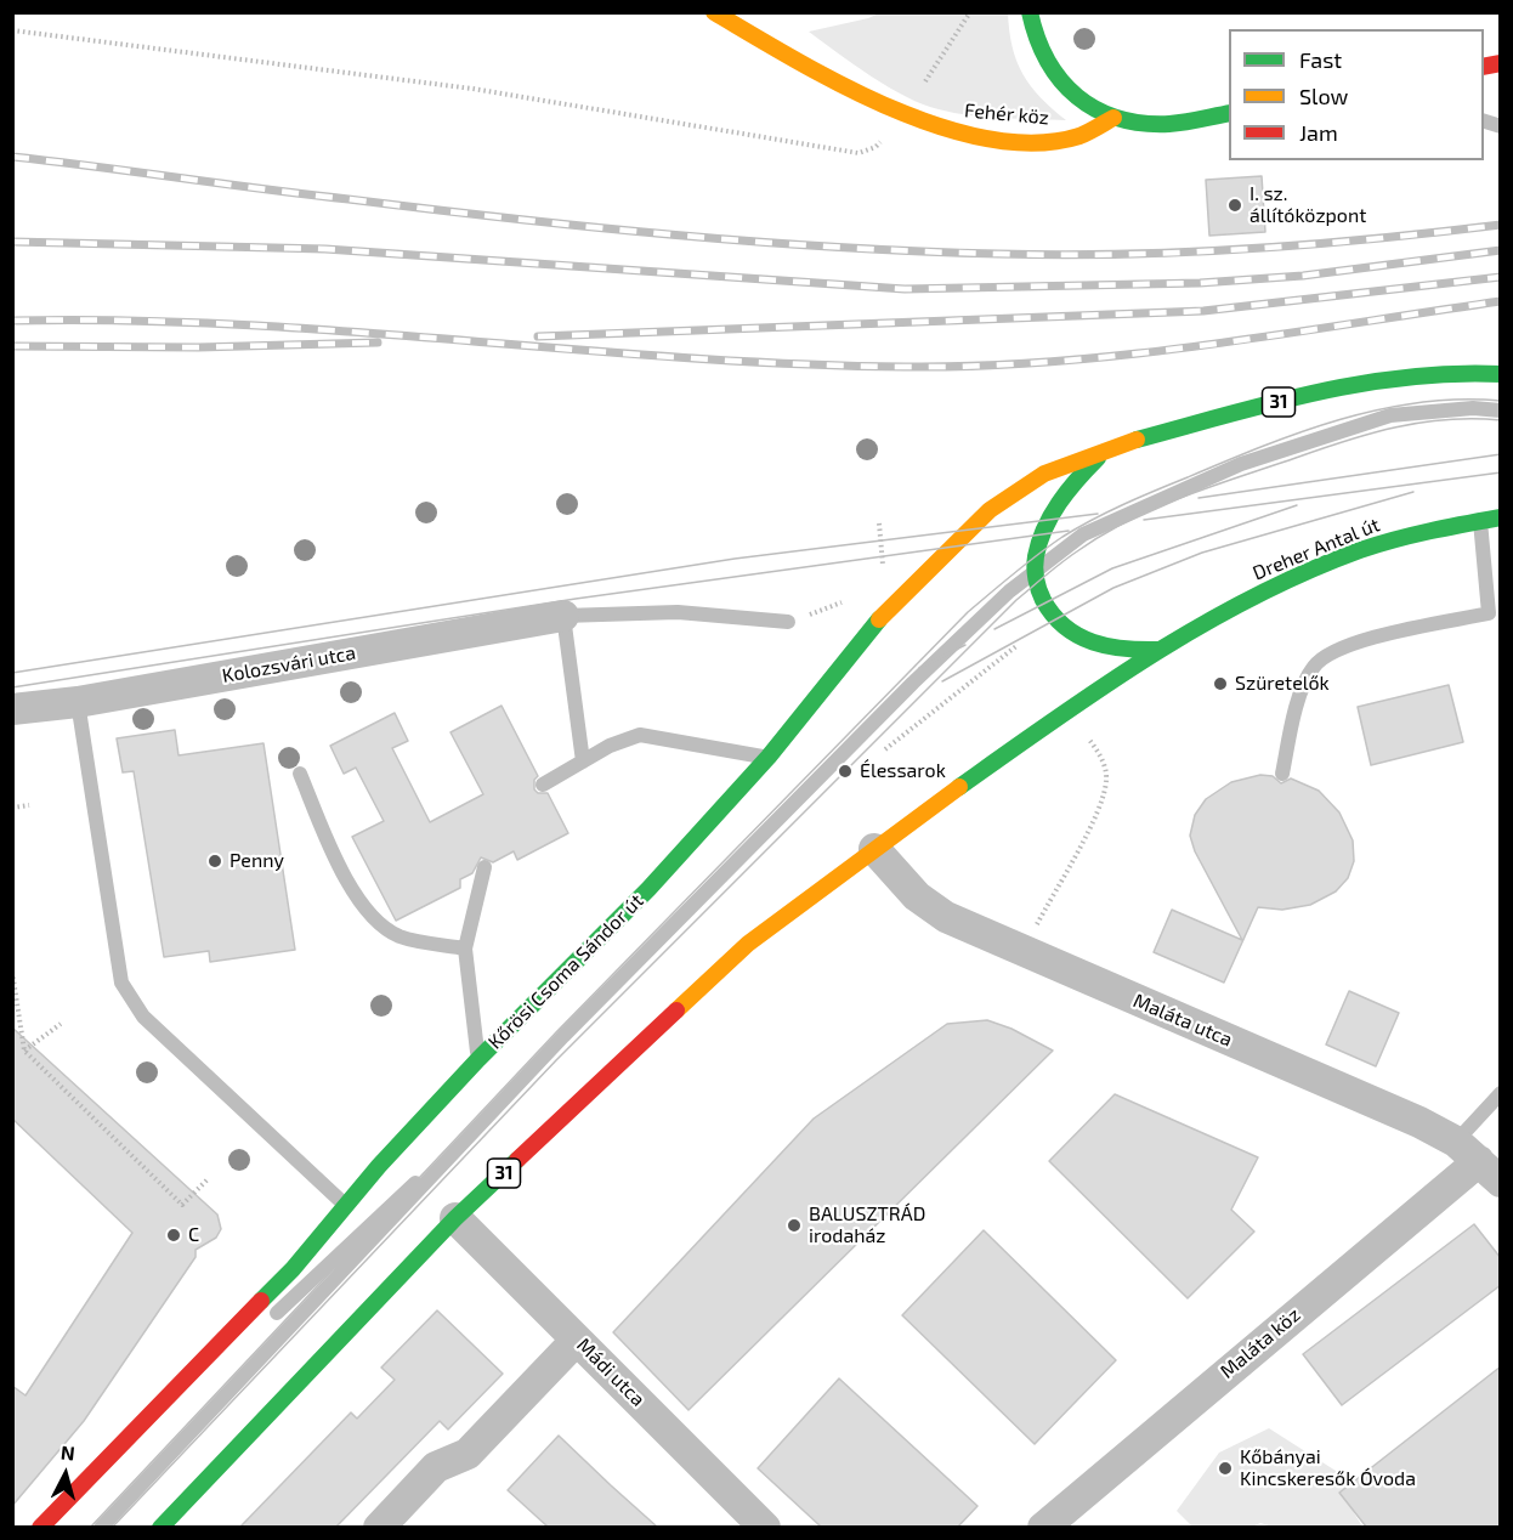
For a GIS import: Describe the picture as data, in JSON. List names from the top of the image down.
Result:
{
  "streets": {
    "main road": [
      "Fehér köz",
      "31",
      "Dreher Antal út",
      "Kőrösi Csoma Sándor út"
    ],
    "street": [
      "Kolozsvári utca",
      "Maláta utca",
      "Maláta köz",
      "Mádi utca"
    ]
  },
  "crossings": [
    ["31", "Dreher Antal út"],
    ["31", "Kőrösi Csoma Sándor út"],
    ["31", "Maláta utca"],
    ["31", "Mádi utca"],
    ["Maláta utca", "Maláta köz"]
  ],
  "places": [
    "I. sz. állítóközpont",
    "Szüretelők",
    "Élessarok",
    "Penny",
    "BALUSZTRÁD irodaház",
    "C",
    "Kőbányai Kincskeresők Óvoda"
  ],
  "legend": ["Fast", "Slow", "Jam"],
  "north": "top"
}
